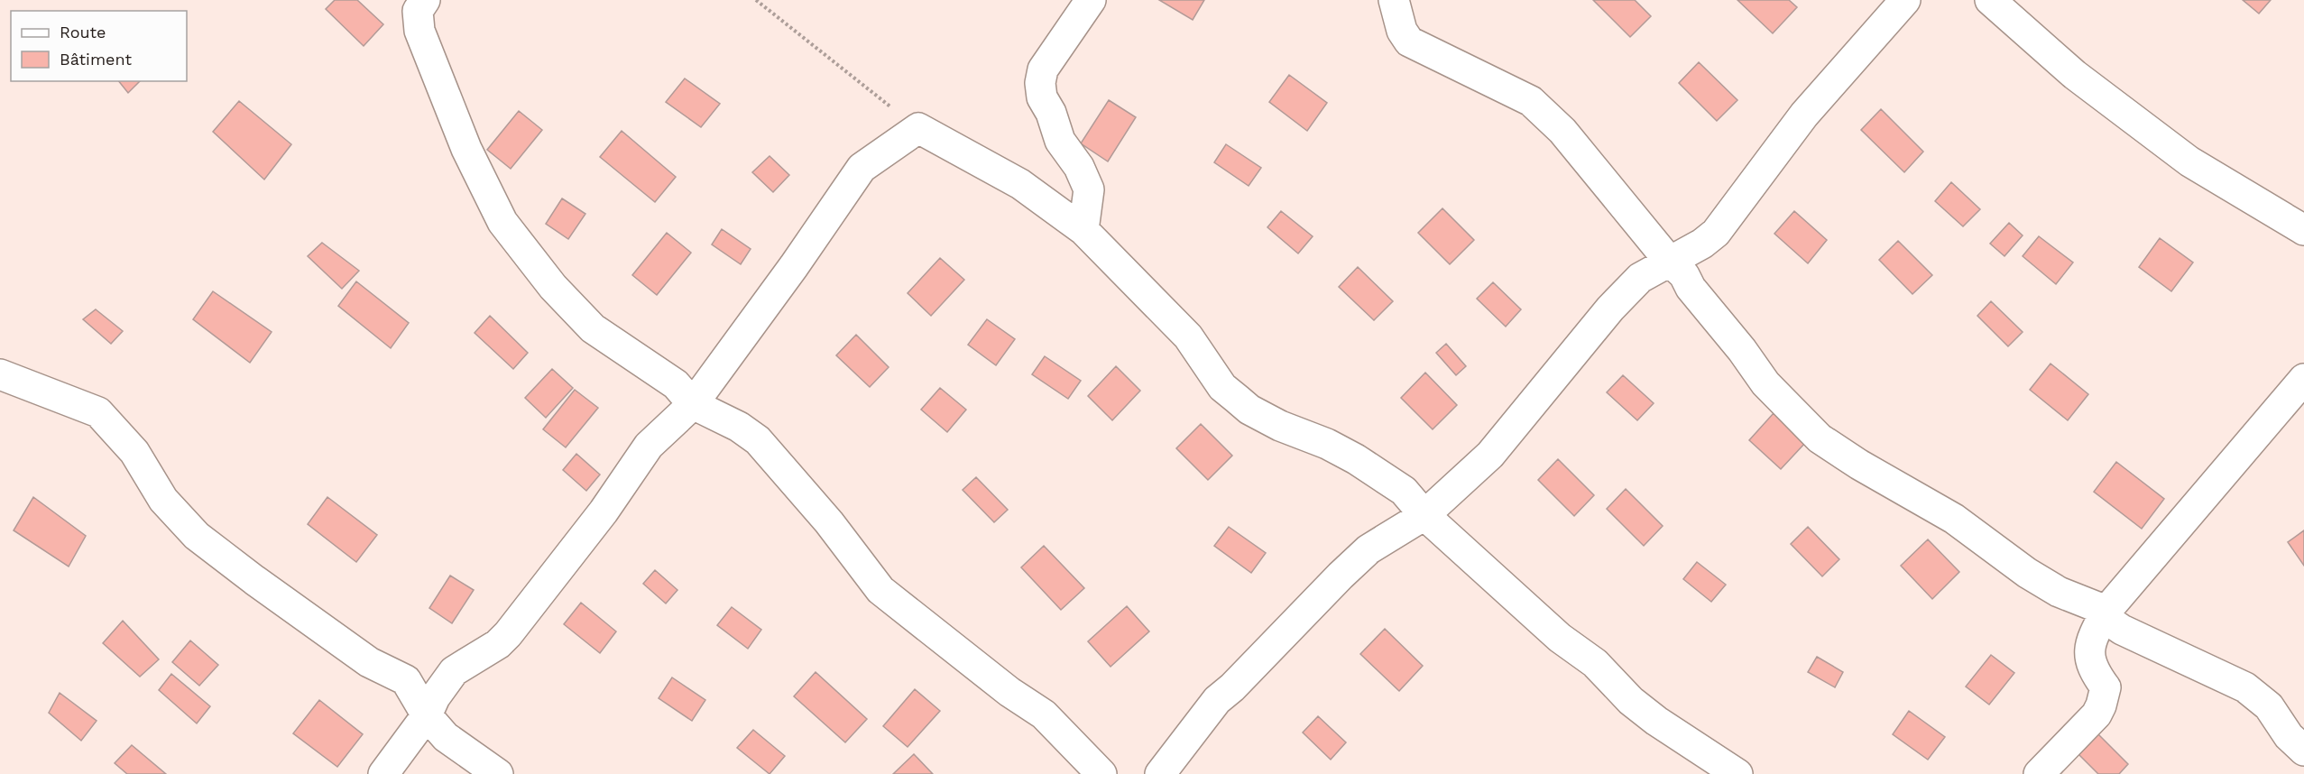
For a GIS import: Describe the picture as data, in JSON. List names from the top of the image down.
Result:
{
  "legend": ["Route", "Bâtiment"]
}
